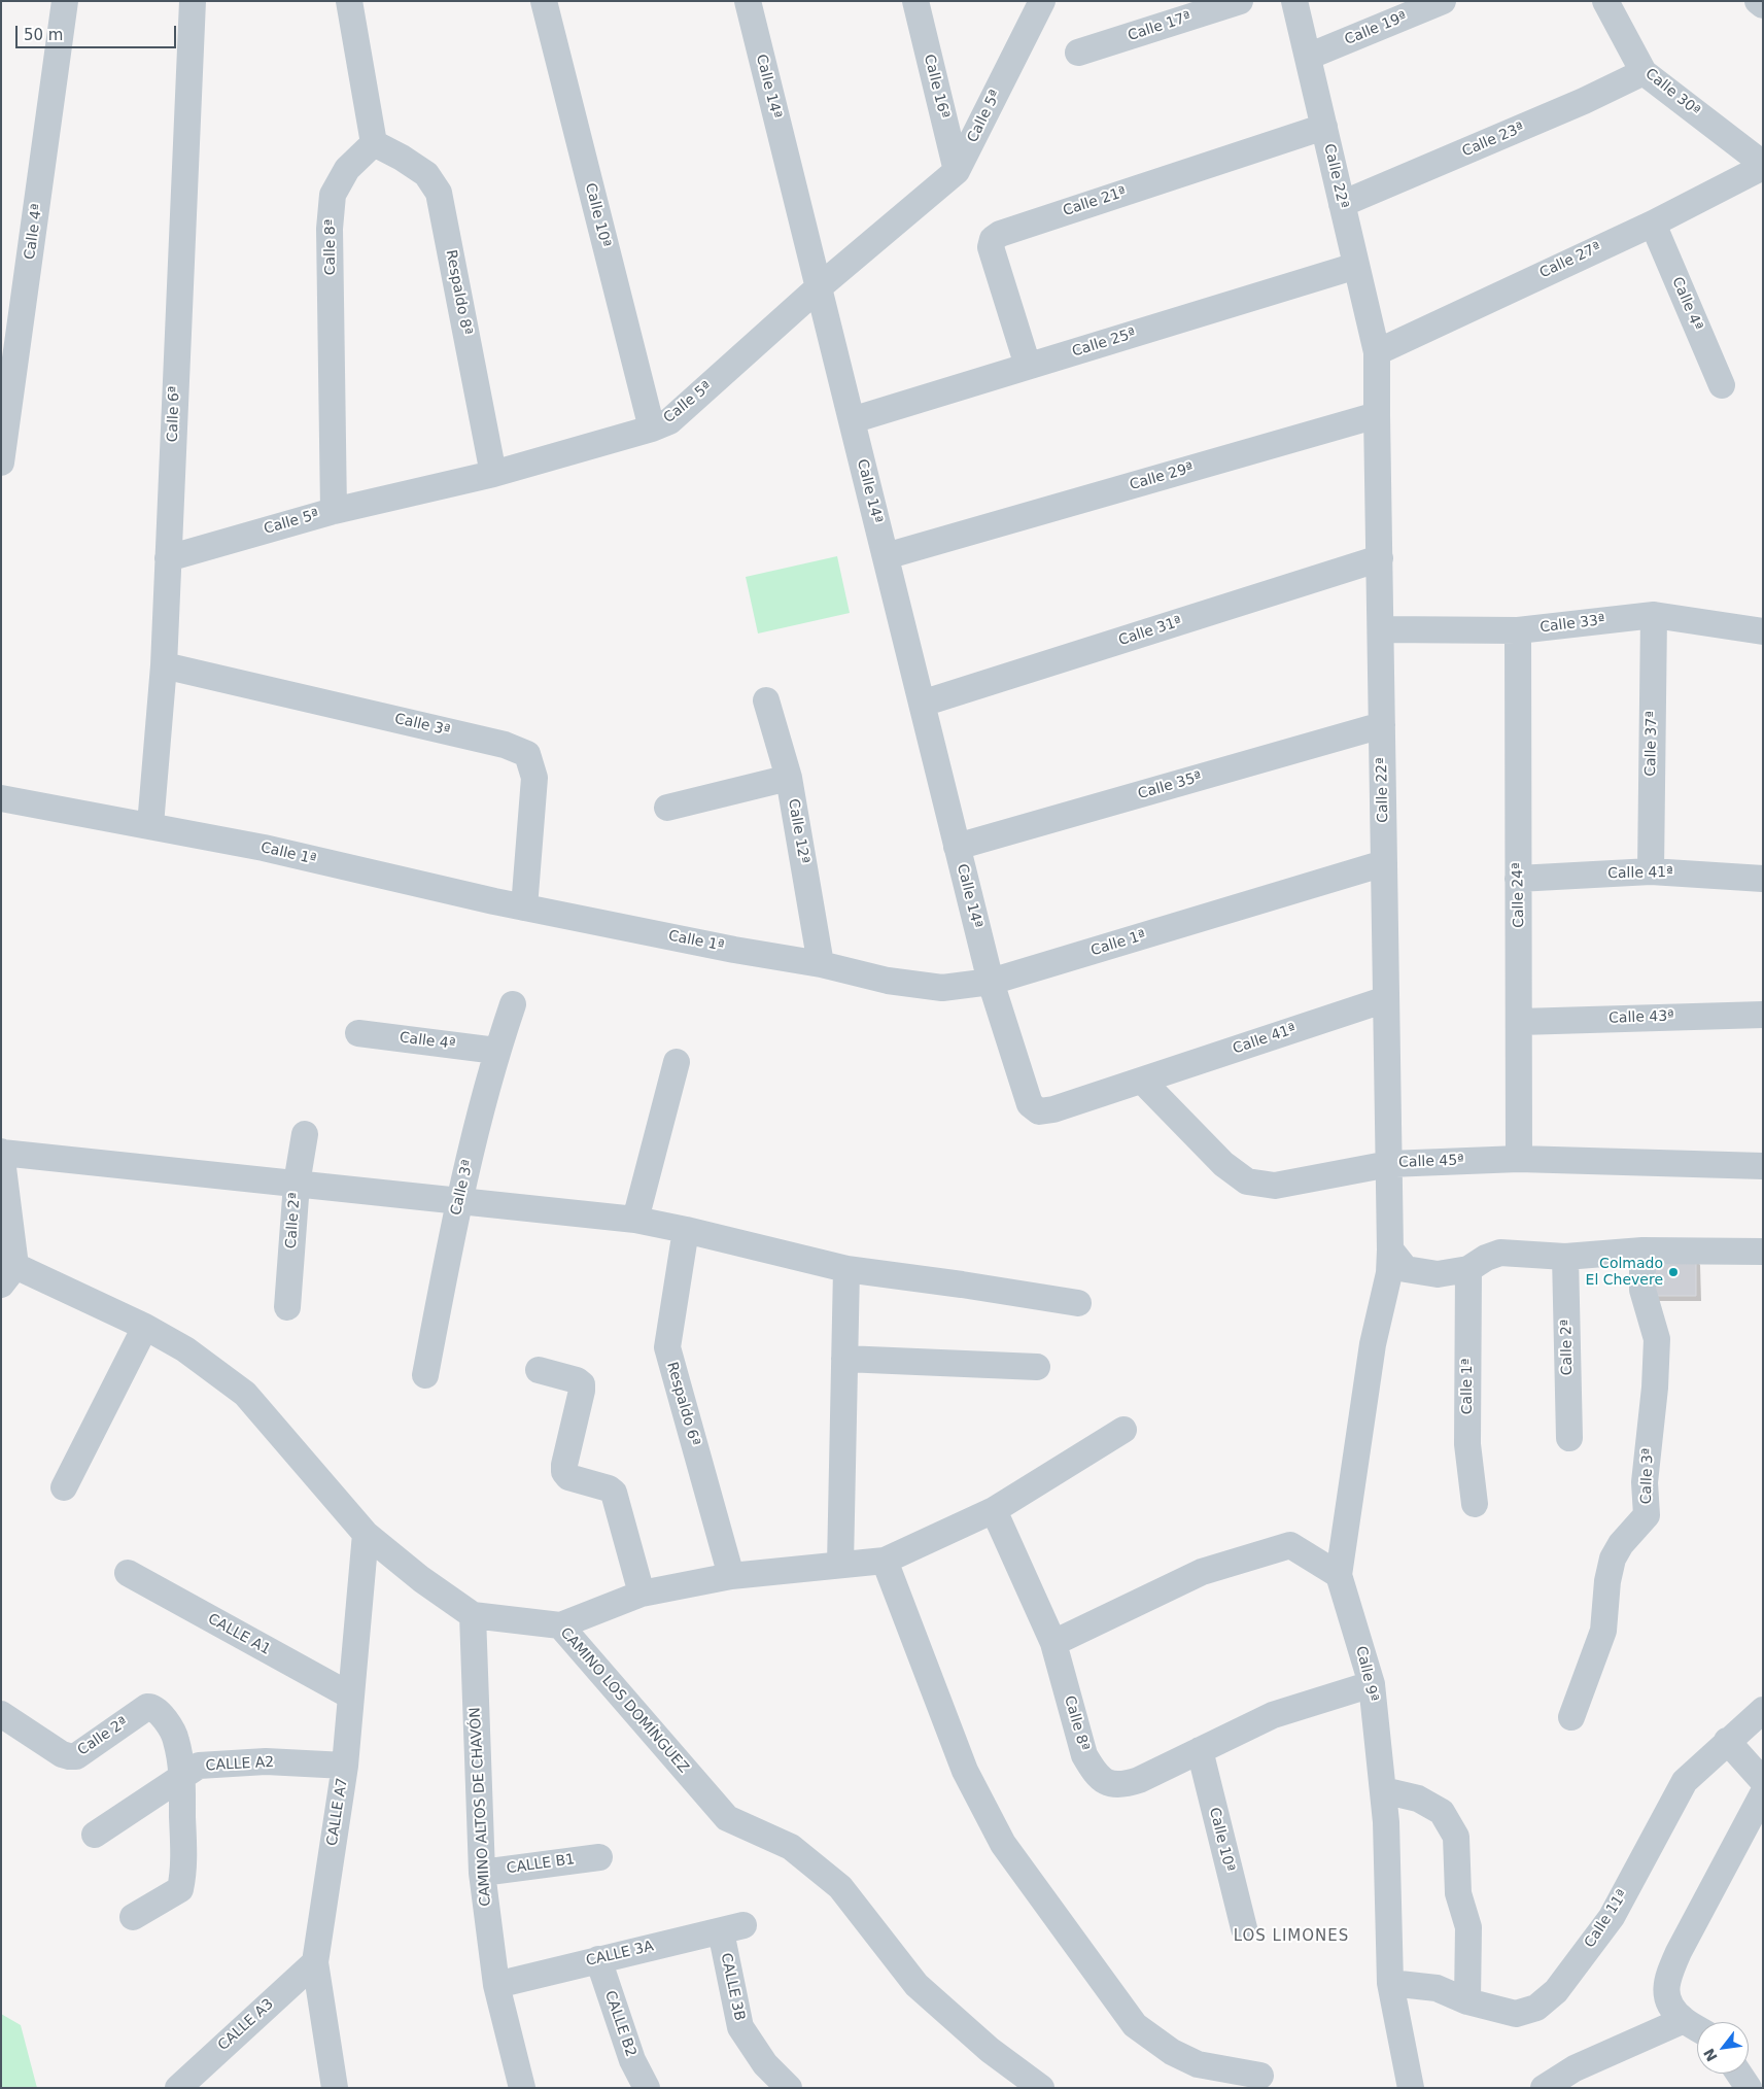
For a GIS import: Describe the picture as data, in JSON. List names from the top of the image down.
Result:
{
  "streets": {
    "street": [
      "Calle 17ª",
      "Calle 19ª",
      "Calle 14ª",
      "Calle 16ª",
      "Calle 30ª",
      "Calle 5ª",
      "Calle 23ª",
      "Calle 22ª",
      "Calle 21ª",
      "Calle 10ª",
      "Calle 4ª",
      "Calle 8ª",
      "Calle 27ª",
      "Respaldo 8ª",
      "Calle 25ª",
      "Calle 6ª",
      "Calle 29ª",
      "Calle 33ª",
      "Calle 31ª",
      "Calle 3ª",
      "Calle 37ª",
      "Calle 35ª",
      "Calle 12ª",
      "Calle 1ª",
      "Calle 41ª",
      "Calle 24ª",
      "Calle 43ª",
      "Calle 45ª",
      "Calle 2ª",
      "Respaldo 6ª",
      "CALLE A1",
      "Calle 9ª",
      "CAMINO LOS DOMÍNGUEZ",
      "CALLE A2",
      "CAMINO ALTOS DE CHAVÓN",
      "CALLE A7",
      "CALLE B1",
      "Calle 11ª",
      "CALLE 3A",
      "CALLE 3B",
      "CALLE B2",
      "CALLE A3"
    ]
  },
  "crossings": [
    ["Calle 19ª", "Calle 22ª"],
    ["Calle 14ª", "Calle 5ª"],
    ["Calle 14ª", "Calle 25ª"],
    ["Calle 14ª", "Calle 29ª"],
    ["Calle 14ª", "Calle 31ª"],
    ["Calle 14ª", "Calle 35ª"],
    ["Calle 14ª", "Calle 1ª"],
    ["Calle 14ª", "Calle 41ª"],
    ["Calle 14ª", "Calle 45ª"],
    ["Calle 16ª", "Calle 5ª"],
    ["Calle 30ª", "Calle 23ª"],
    ["Calle 30ª", "Calle 27ª"],
    ["Calle 5ª", "Calle 10ª"],
    ["Calle 5ª", "Calle 8ª"],
    ["Calle 5ª", "Respaldo 8ª"],
    ["Calle 5ª", "Calle 6ª"],
    ["Calle 23ª", "Calle 22ª"],
    ["Calle 22ª", "Calle 21ª"],
    ["Calle 22ª", "Calle 27ª"],
    ["Calle 22ª", "Calle 25ª"],
    ["Calle 22ª", "Calle 29ª"],
    ["Calle 22ª", "Calle 33ª"],
    ["Calle 22ª", "Calle 31ª"],
    ["Calle 22ª", "Calle 35ª"],
    ["Calle 22ª", "Calle 1ª"],
    ["Calle 22ª", "Calle 41ª"],
    ["Calle 22ª", "Calle 45ª"],
    ["Calle 22ª", "Calle 9ª"],
    ["Calle 21ª", "Calle 25ª"],
    ["Calle 10ª", "Calle 8ª"],
    ["Calle 4ª", "Calle 27ª"],
    ["Calle 4ª", "Calle 3ª"],
    ["Calle 8ª", "Respaldo 8ª"],
    ["Calle 8ª", "Calle 9ª"],
    ["Calle 6ª", "Calle 3ª"],
    ["Calle 6ª", "Calle 1ª"],
    ["Calle 33ª", "Calle 37ª"],
    ["Calle 33ª", "Calle 24ª"],
    ["Calle 3ª", "Calle 1ª"],
    ["Calle 37ª", "Calle 41ª"],
    ["Calle 12ª", "Calle 1ª"],
    ["Calle 41ª", "Calle 24ª"],
    ["Calle 41ª", "Calle 45ª"],
    ["Calle 24ª", "Calle 43ª"],
    ["Calle 24ª", "Calle 45ª"],
    ["Calle 2ª", "CALLE A2"],
    ["CALLE A1", "CALLE A7"],
    ["Calle 9ª", "Calle 11ª"],
    ["CAMINO LOS DOMÍNGUEZ", "CAMINO ALTOS DE CHAVÓN"],
    ["CAMINO LOS DOMÍNGUEZ", "CALLE A7"],
    ["CALLE A2", "CALLE A7"],
    ["CAMINO ALTOS DE CHAVÓN", "CALLE B1"],
    ["CAMINO ALTOS DE CHAVÓN", "CALLE 3A"],
    ["CALLE A7", "CALLE A3"],
    ["CALLE 3A", "CALLE 3B"],
    ["CALLE 3A", "CALLE B2"]
  ],
  "districts": ["LOS LIMONES"],
  "places": ["Colmado El Chevere"],
  "scale_bar": "50 m",
  "north": "bottom left"
}
